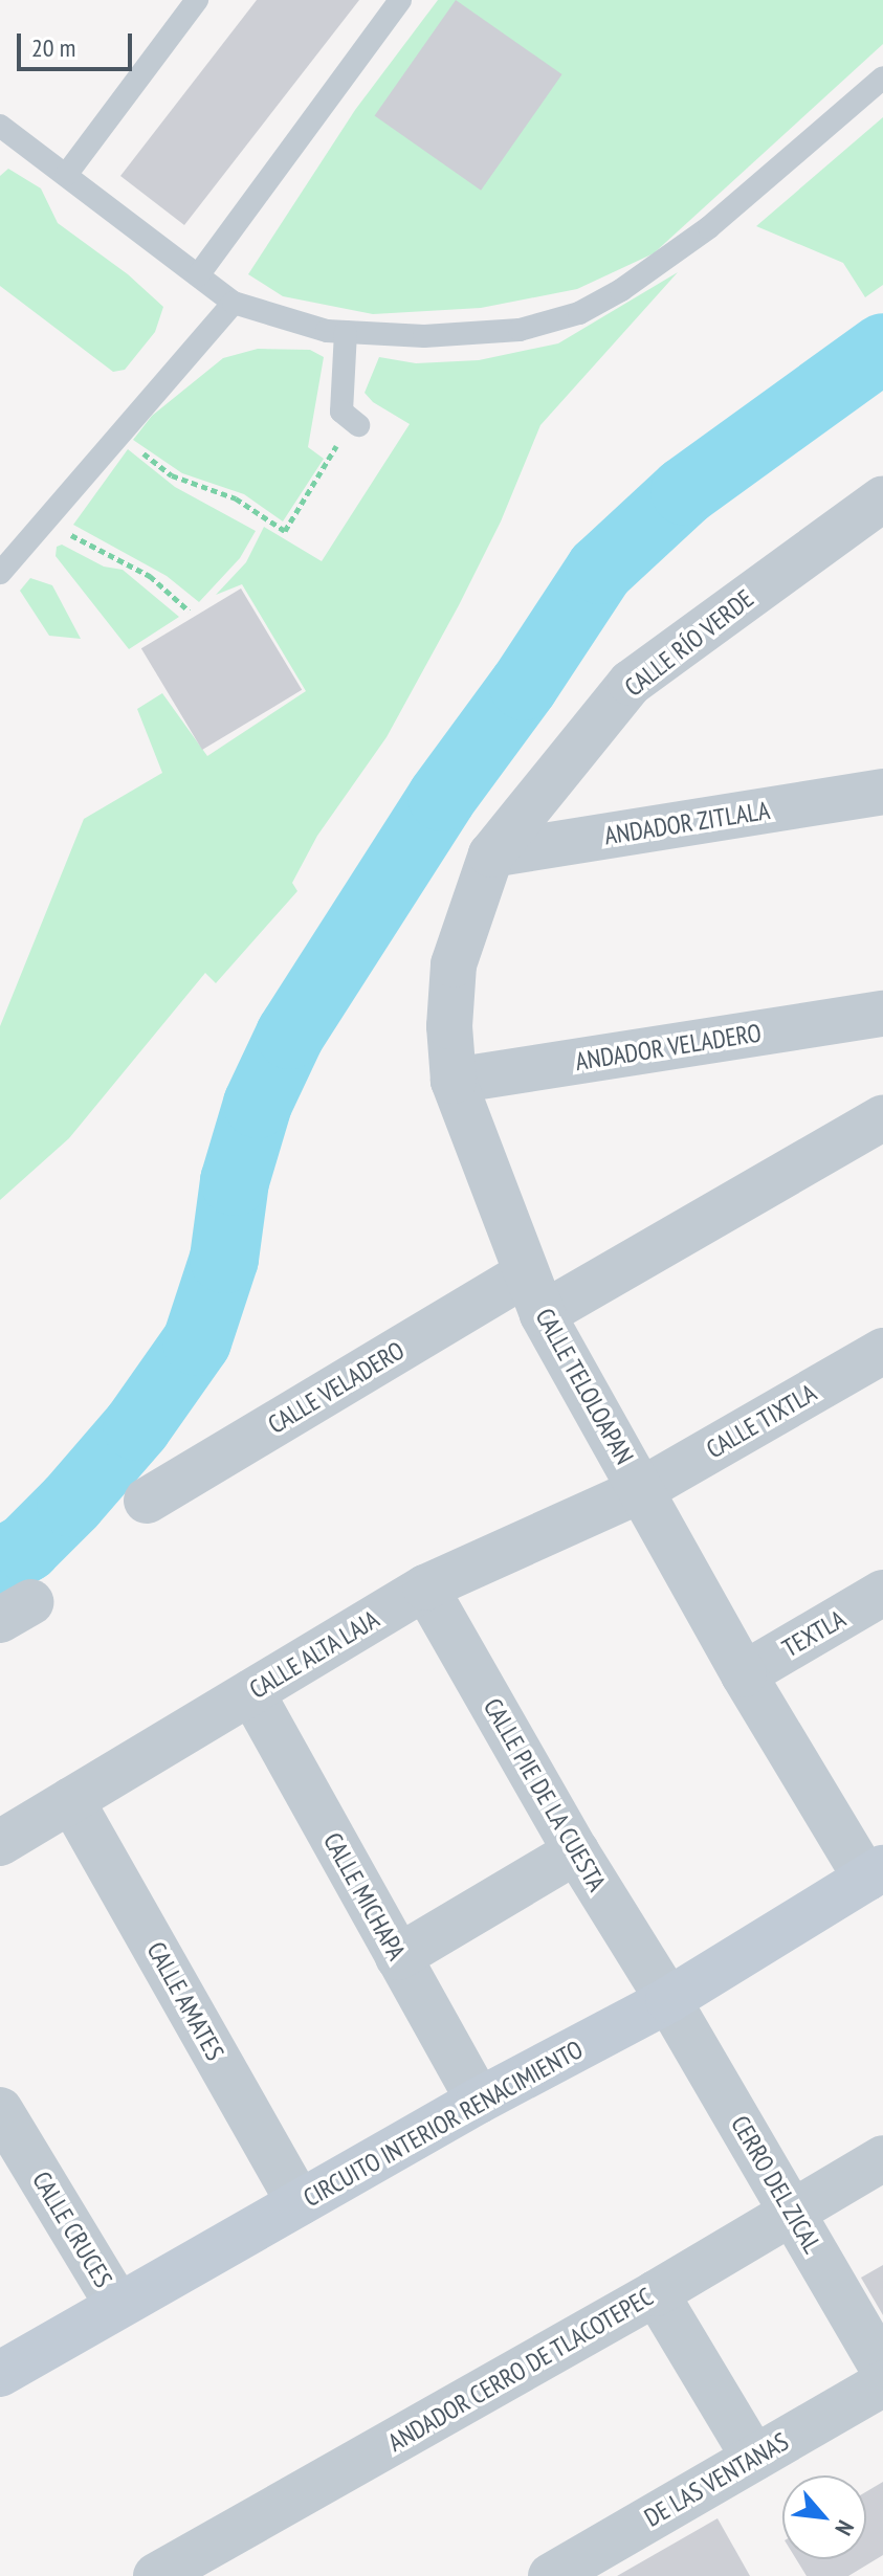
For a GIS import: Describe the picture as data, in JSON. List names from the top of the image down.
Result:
{
  "streets": {
    "main road": ["CIRCUITO INTERIOR RENACIMIENTO"],
    "street": [
      "CALLE RÍO VERDE",
      "ANDADOR ZITLALA",
      "ANDADOR VELADERO",
      "CALLE TELOLOAPAN",
      "CALLE VELADERO",
      "CALLE TIXTLA",
      "TEXTLA",
      "CALLE ALTA LAJA",
      "CALLE PIE DE LA CUESTA",
      "CALLE MICHAPA",
      "CALLE AMATES",
      "CERRO DEL ZICAL",
      "CALLE CRUCES",
      "ANDADOR CERRO DE TLACOTEPEC",
      "DE LAS VENTANAS"
    ]
  },
  "crossings": [
    ["CALLE RÍO VERDE", "ANDADOR ZITLALA"],
    ["CALLE RÍO VERDE", "CALLE TELOLOAPAN"],
    ["ANDADOR ZITLALA", "CALLE TELOLOAPAN"],
    ["ANDADOR VELADERO", "CALLE TELOLOAPAN"],
    ["CALLE TELOLOAPAN", "CALLE VELADERO"],
    ["CALLE TELOLOAPAN", "CALLE TIXTLA"],
    ["CALLE TELOLOAPAN", "TEXTLA"],
    ["CALLE TELOLOAPAN", "CALLE ALTA LAJA"],
    ["CALLE TELOLOAPAN", "CIRCUITO INTERIOR RENACIMIENTO"],
    ["CALLE TIXTLA", "CALLE ALTA LAJA"],
    ["CALLE ALTA LAJA", "CALLE PIE DE LA CUESTA"],
    ["CALLE ALTA LAJA", "CALLE MICHAPA"],
    ["CALLE ALTA LAJA", "CALLE AMATES"],
    ["CALLE PIE DE LA CUESTA", "CIRCUITO INTERIOR RENACIMIENTO"],
    ["CALLE PIE DE LA CUESTA", "CERRO DEL ZICAL"],
    ["CALLE MICHAPA", "CIRCUITO INTERIOR RENACIMIENTO"],
    ["CALLE AMATES", "CIRCUITO INTERIOR RENACIMIENTO"],
    ["CIRCUITO INTERIOR RENACIMIENTO", "CERRO DEL ZICAL"],
    ["CIRCUITO INTERIOR RENACIMIENTO", "CALLE CRUCES"],
    ["CERRO DEL ZICAL", "ANDADOR CERRO DE TLACOTEPEC"]
  ],
  "scale_bar": "20 m",
  "north": "bottom right"
}
